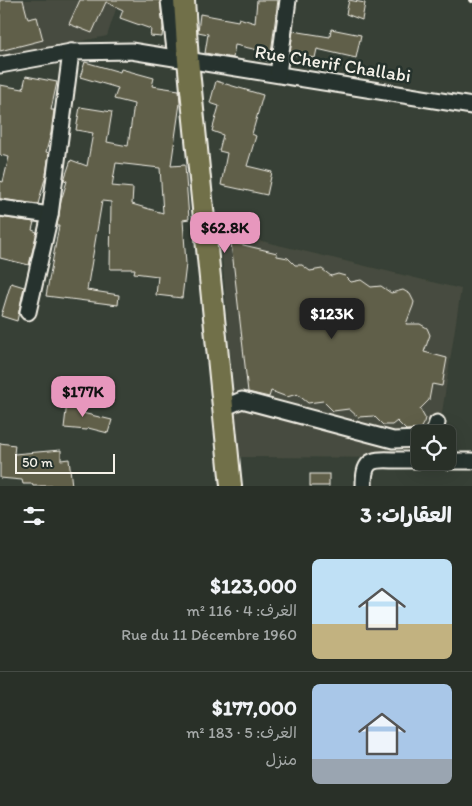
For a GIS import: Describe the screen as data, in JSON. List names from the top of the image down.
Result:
{
  "streets": {
    "street": ["Rue Cherif Challabi"]
  },
  "scale_bar": "50 m",
  "page": {
    "price": ["$62.8K", "$123K", "$177K"],
    "scale": "50 m",
    "heading": "العقارات: 3",
    "list": [
      {
        "name": "$123,000",
        "note": "الغرف: 4 · 116 m² · Rue du 11 Décembre 1960"
      },
      {
        "name": "$177,000",
        "note": "الغرف: 5 · 183 m² · منزل"
      }
    ]
  }
}
